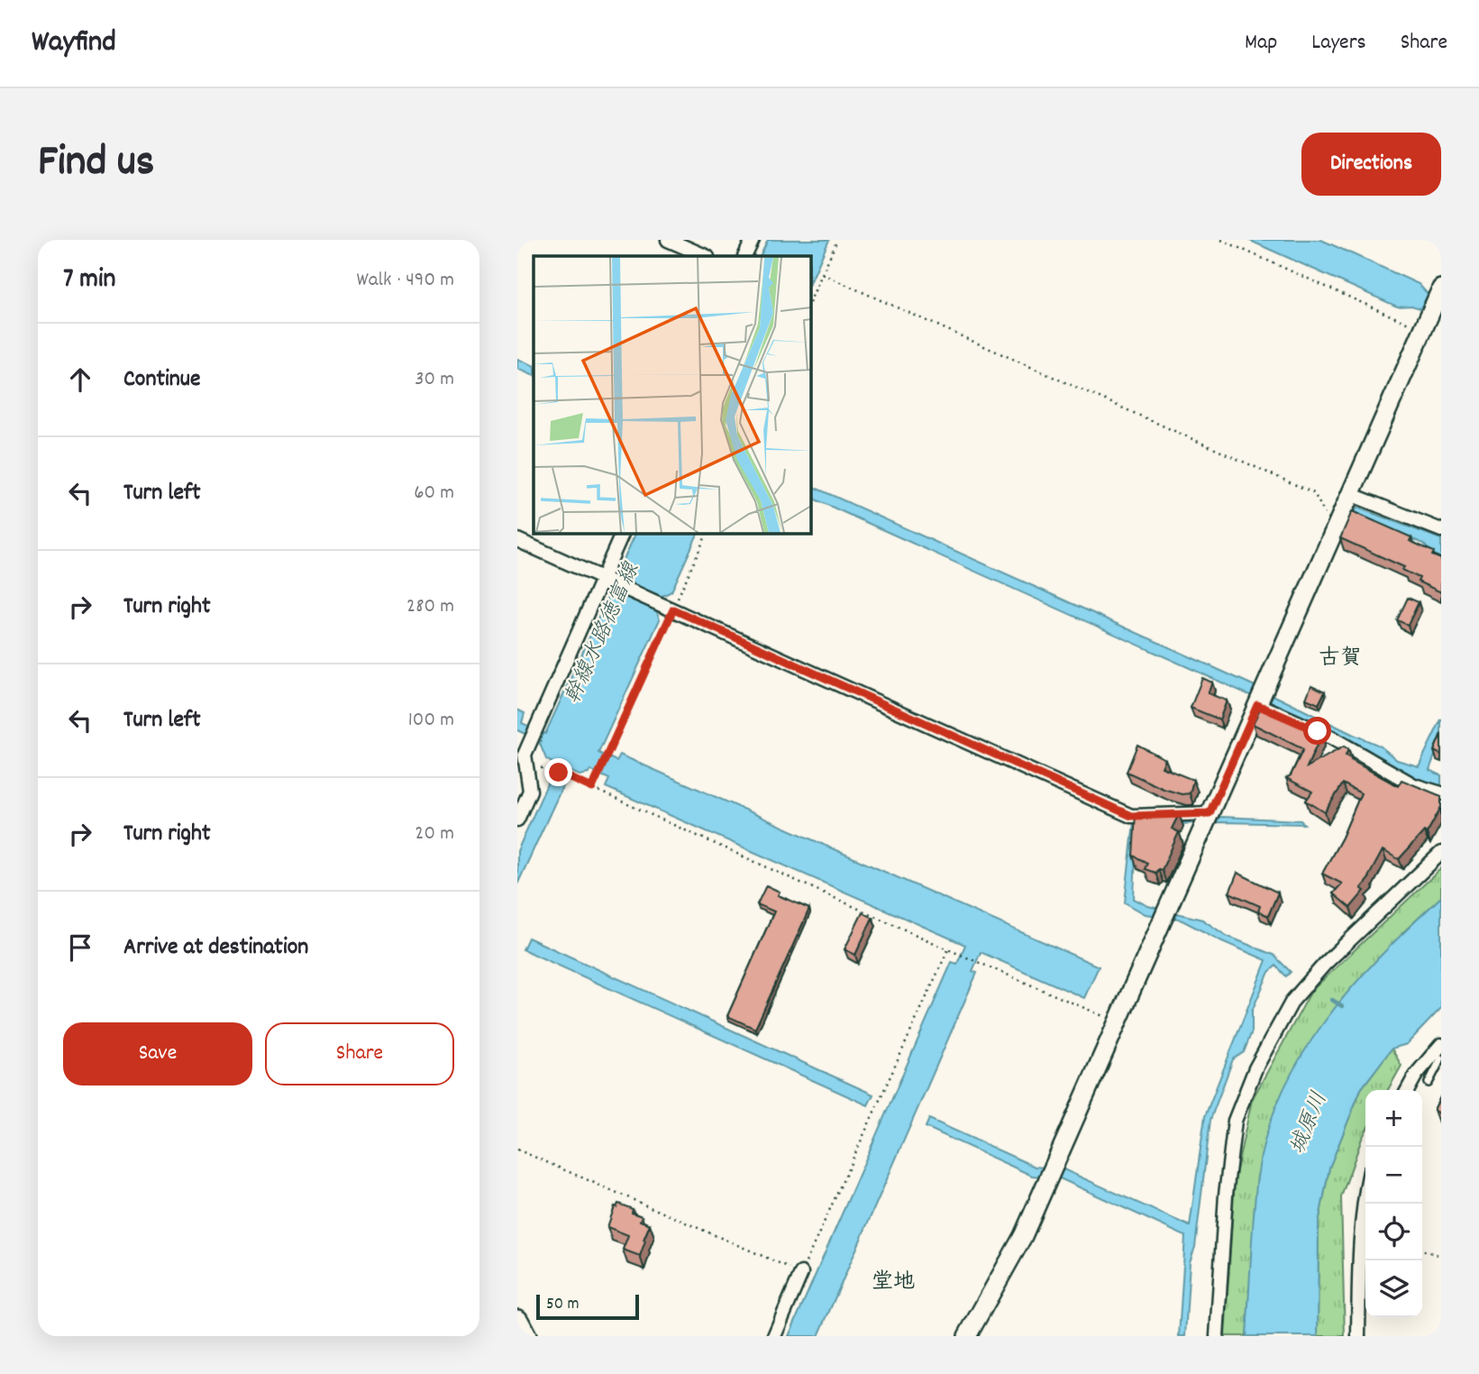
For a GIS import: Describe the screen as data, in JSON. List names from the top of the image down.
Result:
{
  "districts": ["古賀", "堂地"],
  "water": ["幹線水路徳富線", "城原川"],
  "scale_bar": "50 m",
  "page": {
    "header": "Wayfind",
    "nav": ["Map", "Layers", "Share"],
    "title": "Find us",
    "buttons": [
      "Directions",
      ["Save", "Share"]
    ],
    "heading": ["7 min", "Walk · 490 m"],
    "list": [
      ["Continue", "30 m"],
      ["Turn left", "60 m"],
      ["Turn right", "280 m"],
      ["Turn left", "100 m"],
      ["Turn right", "20 m"],
      "Arrive at destination"
    ],
    "map_buttons": ["+", "−"],
    "scale": "50 m"
  }
}
